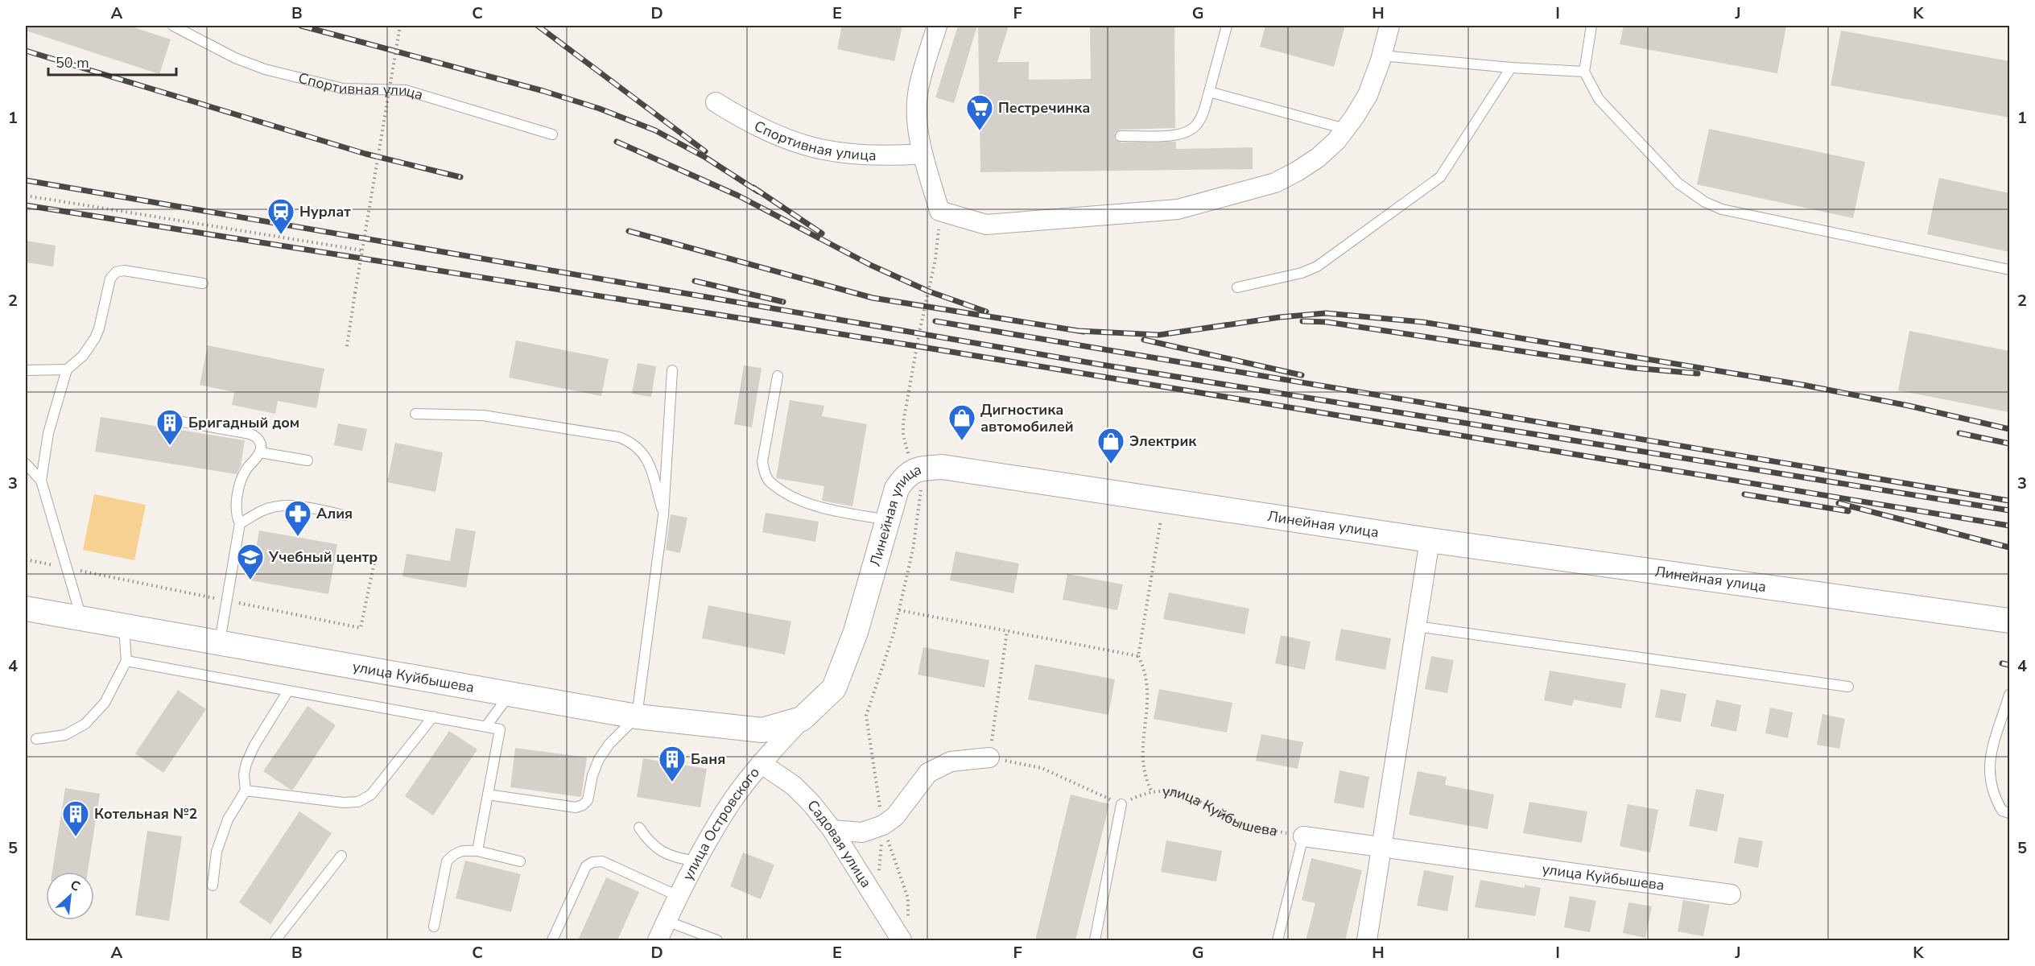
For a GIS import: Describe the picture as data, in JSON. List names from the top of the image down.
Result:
{
  "streets": {
    "street": [
      "Спортивная улица",
      "Линейная улица",
      "улица Куйбышева",
      "улица Островского",
      "Садовая улица"
    ]
  },
  "crossings": [
    ["Линейная улица", "улица Куйбышева"],
    ["Линейная улица", "улица Островского"],
    ["улица Куйбышева", "улица Островского"],
    ["улица Островского", "Садовая улица"]
  ],
  "places": {
    "supermarket": ["Пестречинка"],
    "station": ["Нурлат"],
    "shop": ["Дигностика автомобилей", "Электрик"],
    "building": ["Бригадный дом", "Баня", "Котельная №2"],
    "pharmacy": ["Алия"],
    "school or university": ["Учебный центр"]
  },
  "scale_bar": "50 m",
  "north": "top right",
  "grid": {
    "columns": [
      "A",
      "B",
      "C",
      "D",
      "E",
      "F",
      "G",
      "H",
      "I",
      "J",
      "K"
    ],
    "rows": [
      "1",
      "2",
      "3",
      "4",
      "5"
    ]
  }
}
